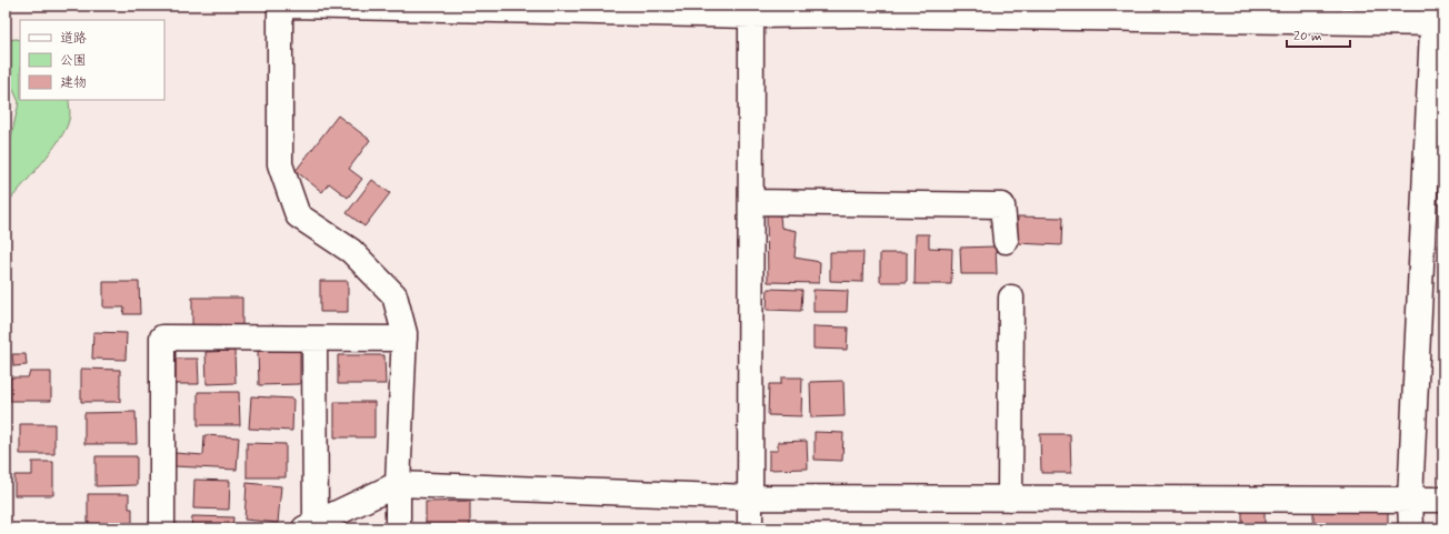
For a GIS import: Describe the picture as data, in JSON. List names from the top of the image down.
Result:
{
  "legend": ["道路", "公園", "建物"],
  "scale_bar": "20 m"
}
